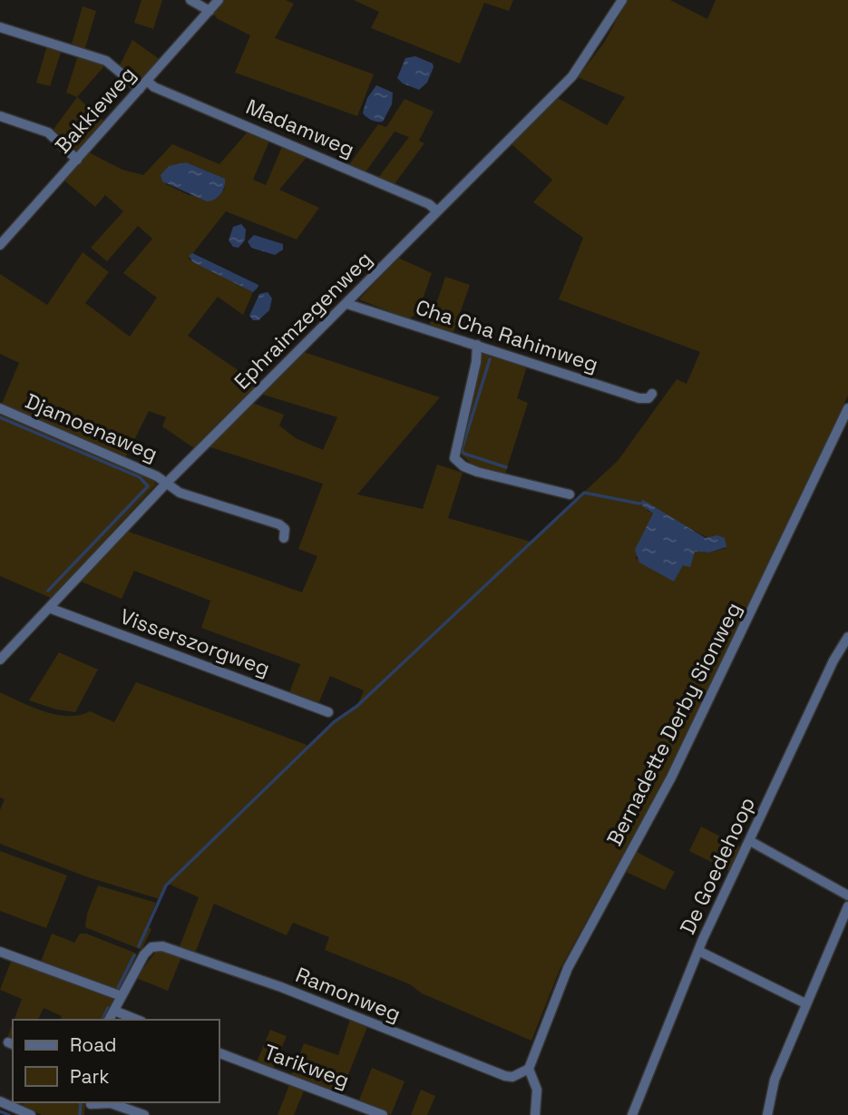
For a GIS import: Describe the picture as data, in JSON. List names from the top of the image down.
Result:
{
  "streets": {
    "street": [
      "Bakkieweg",
      "Madamweg",
      "Ephraimzegenweg",
      "Cha Cha Rahimweg",
      "Djamoenaweg",
      "Visserszorgweg",
      "Bernadette Derby Sionweg",
      "De Goedehoop",
      "Ramonweg",
      "Tarikweg"
    ]
  },
  "crossings": [
    ["Bakkieweg", "Madamweg"],
    ["Madamweg", "Ephraimzegenweg"],
    ["Ephraimzegenweg", "Cha Cha Rahimweg"],
    ["Ephraimzegenweg", "Djamoenaweg"],
    ["Ephraimzegenweg", "Visserszorgweg"],
    ["Bernadette Derby Sionweg", "Ramonweg"]
  ],
  "legend": ["Road", "Park"]
}
